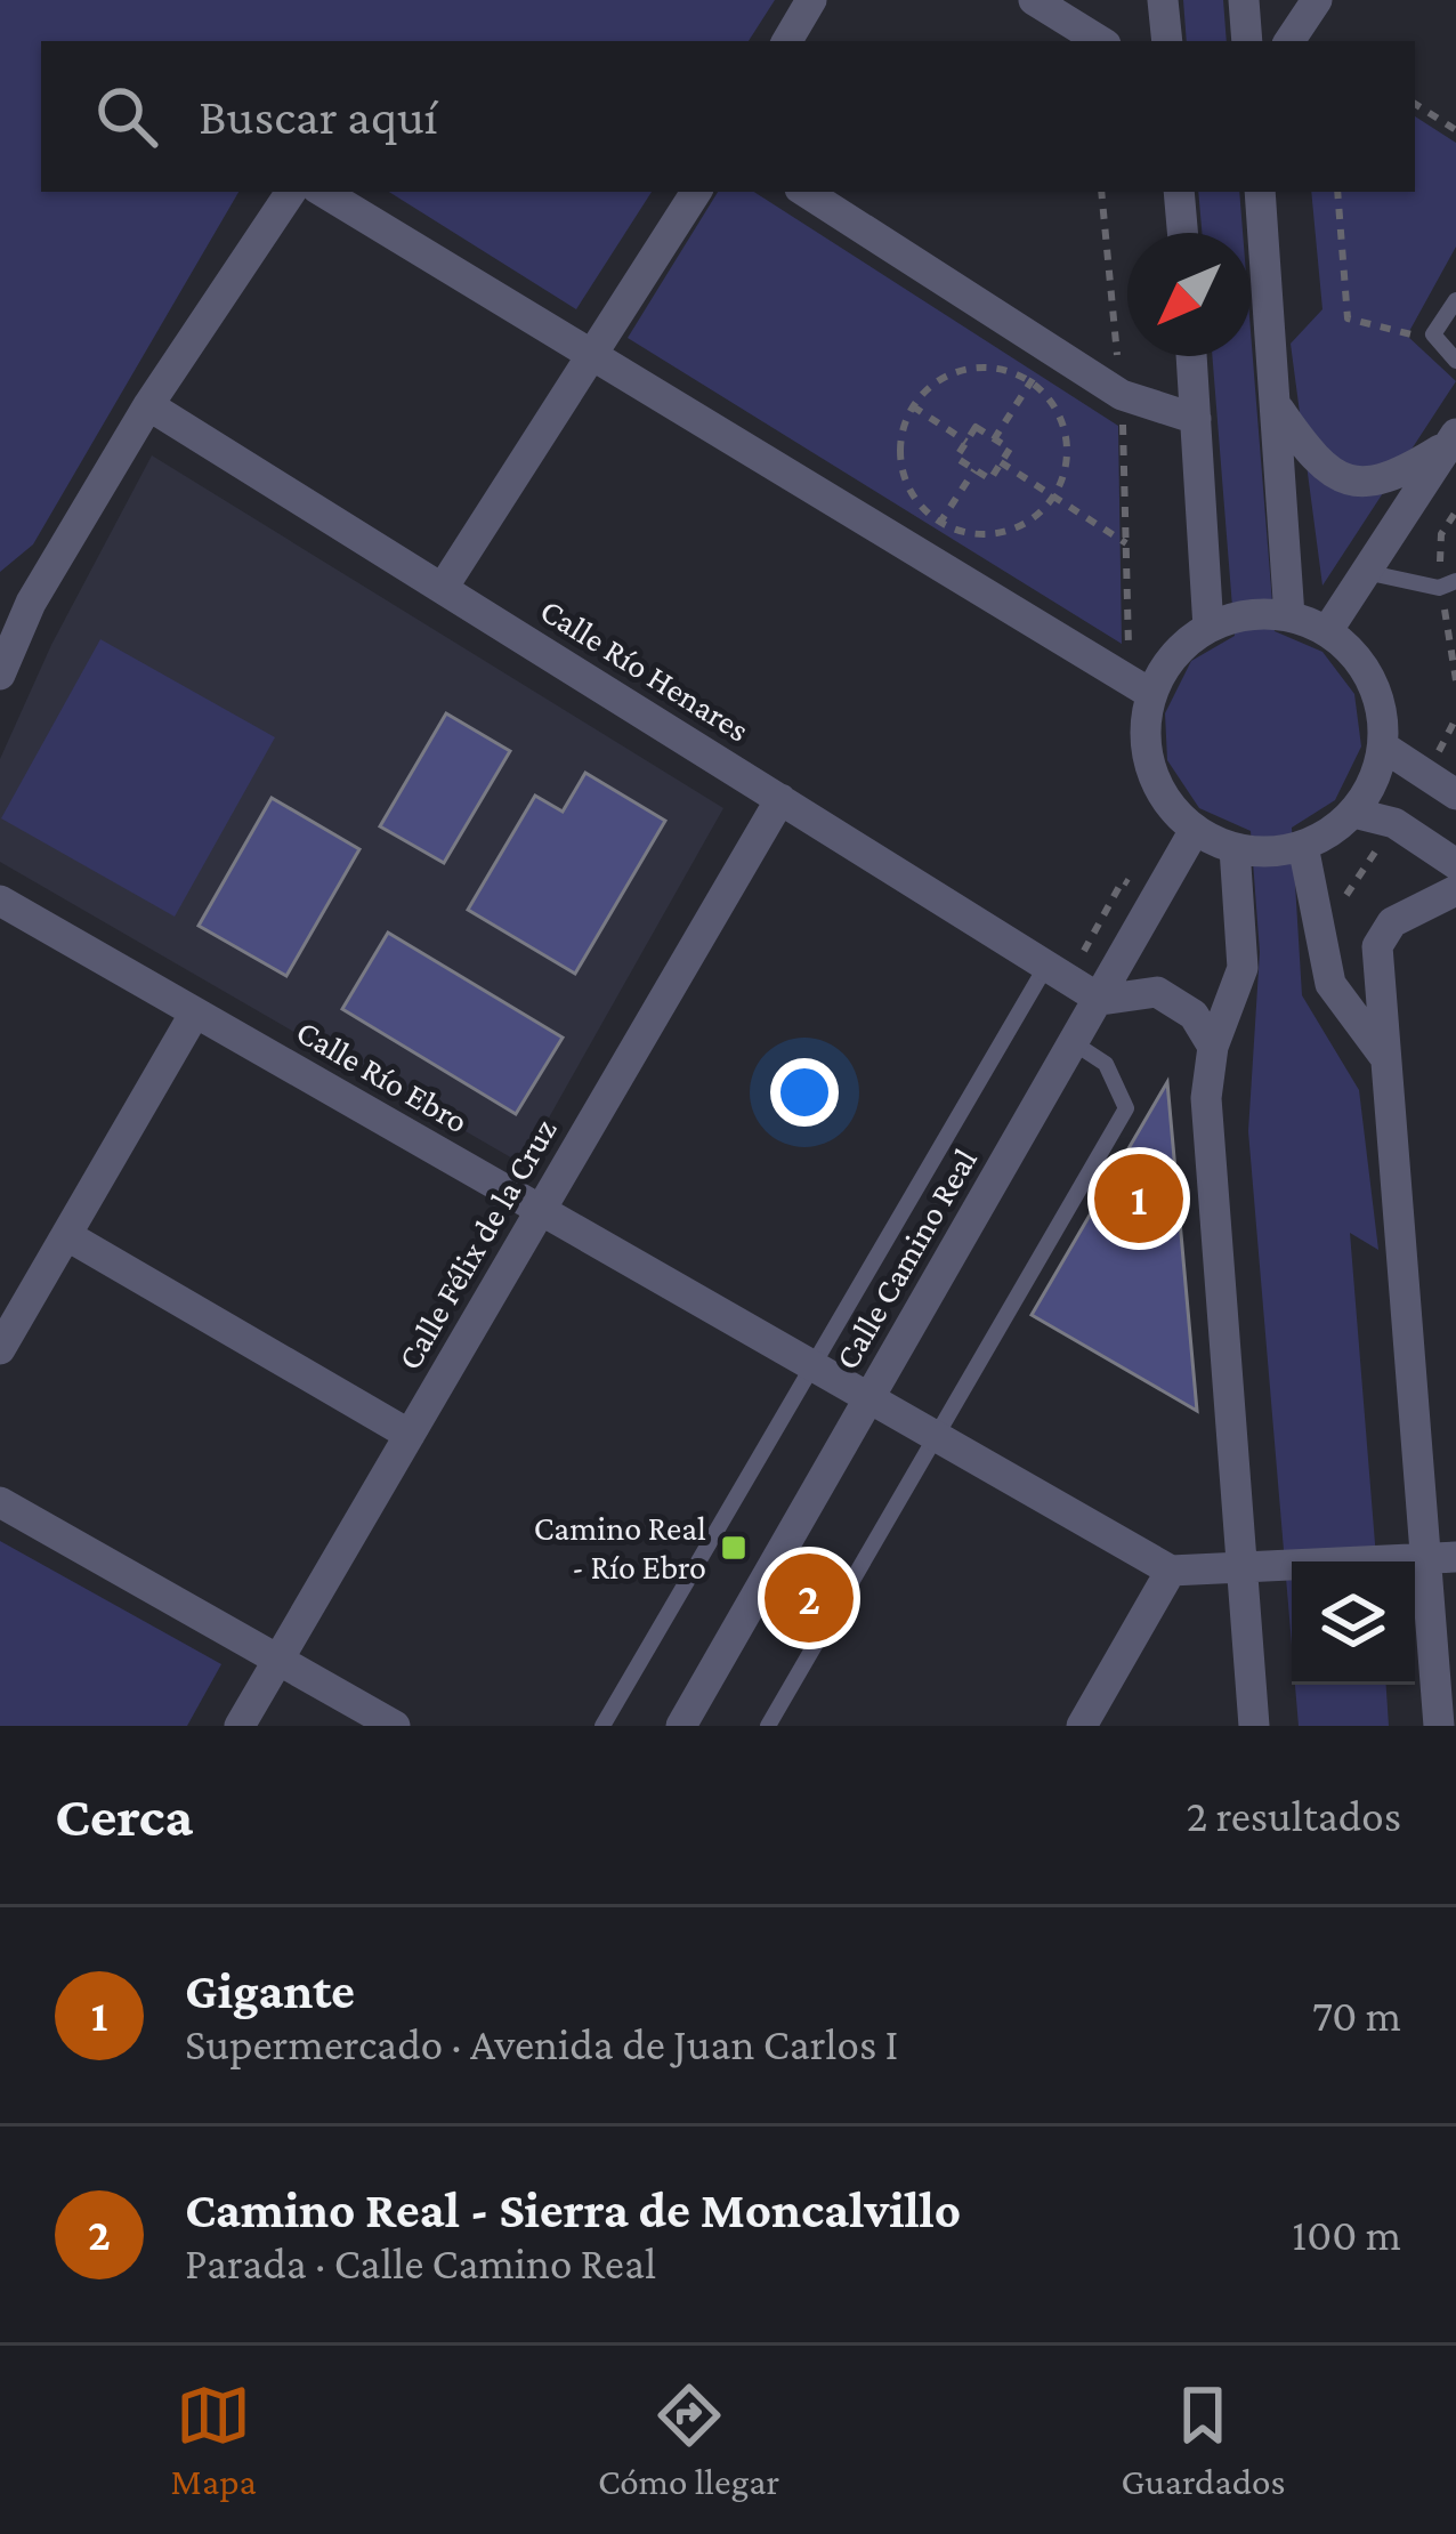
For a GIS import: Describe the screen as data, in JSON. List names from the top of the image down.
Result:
{
  "streets": {
    "street": [
      "Calle Río Henares",
      "Calle Río Ebro",
      "Calle Félix de la Cruz",
      "Calle Camino Real"
    ]
  },
  "crossings": [
    ["Calle Río Henares", "Calle Félix de la Cruz"],
    ["Calle Río Henares", "Calle Camino Real"],
    ["Calle Río Ebro", "Calle Félix de la Cruz"],
    ["Calle Río Ebro", "Calle Camino Real"]
  ],
  "places": {
    "transit": ["Camino Real - Río Ebro"]
  },
  "north": "bottom left",
  "page": {
    "search": "Buscar aquí",
    "pins": ["1", "2"],
    "heading": ["Cerca", "2 resultados"],
    "list": [
      {
        "mark": "1",
        "name": "Gigante",
        "note": "Supermercado · Avenida de Juan Carlos I",
        "value": "70 m"
      },
      {
        "mark": "2",
        "name": "Camino Real - Sierra de Moncalvillo",
        "note": "Parada · Calle Camino Real",
        "value": "100 m"
      }
    ],
    "nav": ["Mapa", "Cómo llegar", "Guardados"]
  }
}
